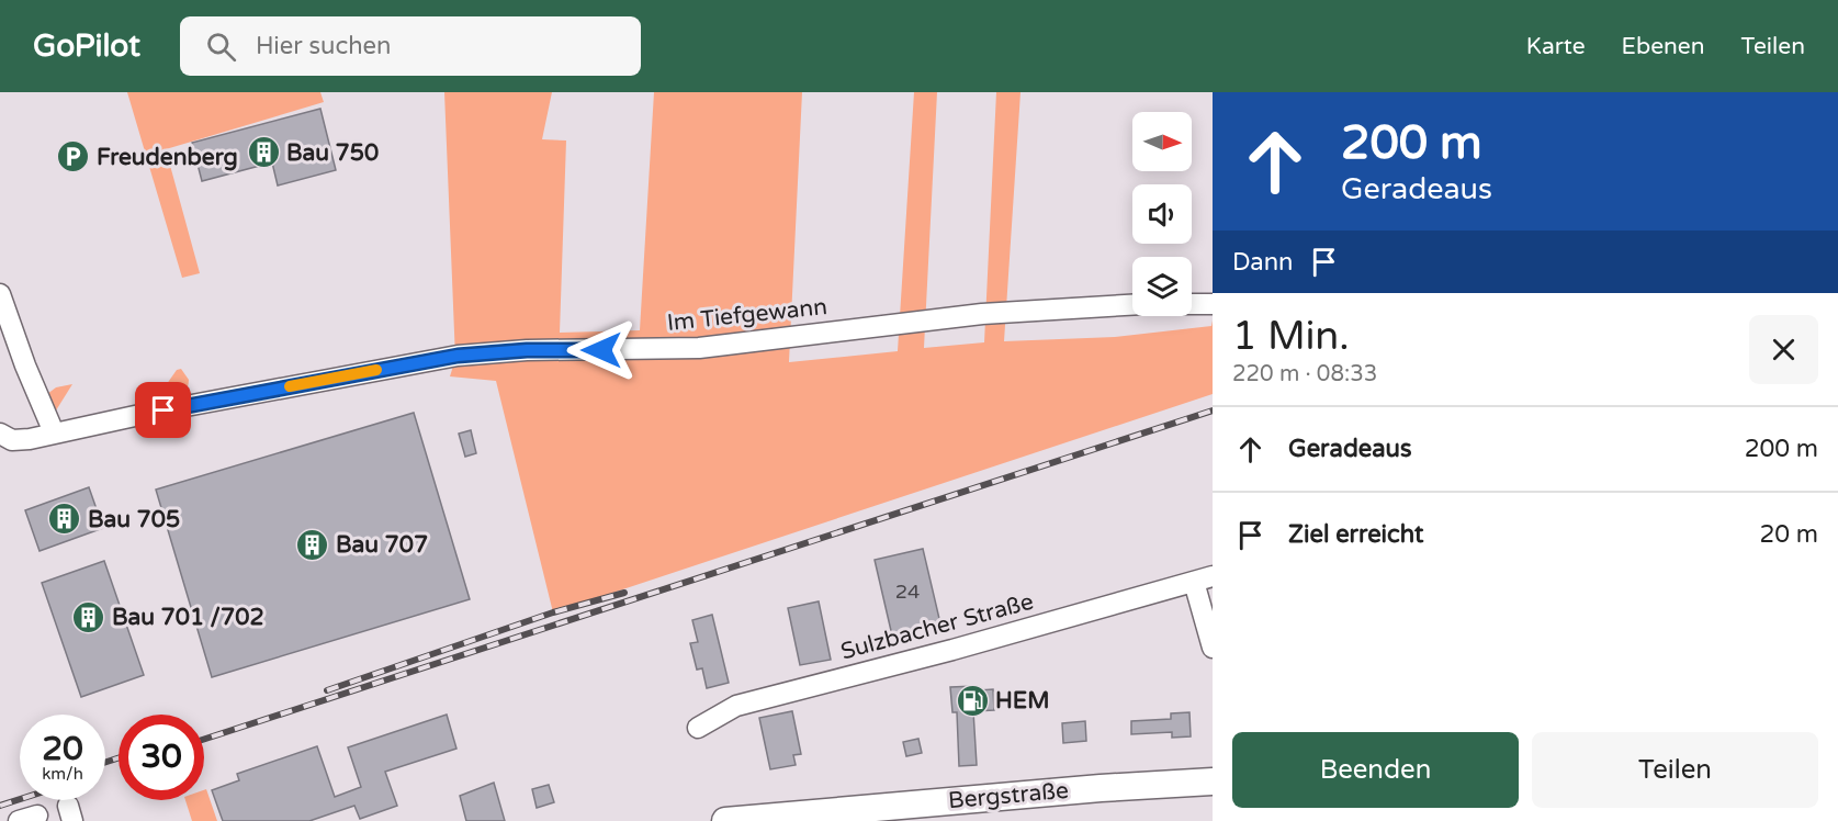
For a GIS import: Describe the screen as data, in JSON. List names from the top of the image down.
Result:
{
  "streets": {
    "main road": ["Bergstraße"],
    "street": ["Im Tiefgewann", "Sulzbacher Straße"]
  },
  "places": {
    "building": [
      "Bau 750",
      "Bau 705",
      "Bau 707",
      "Bau 701 /702"
    ],
    "parking": ["Freudenberg"],
    "fuel station": ["HEM"]
  },
  "house_numbers": ["24"],
  "north": "right",
  "page": {
    "header": "GoPilot",
    "search": "Hier suchen",
    "nav": ["Karte", "Ebenen", "Teilen"],
    "turn": ["200 m", "Geradeaus"],
    "then": "Dann",
    "heading": ["1 Min.", "220 m · 08:33"],
    "list": [
      {
        "name": "Geradeaus",
        "value": "200 m"
      },
      {
        "name": "Ziel erreicht",
        "value": "20 m"
      }
    ],
    "speed": "20 km/h",
    "limit": "30",
    "buttons": ["Beenden", "Teilen"]
  }
}
